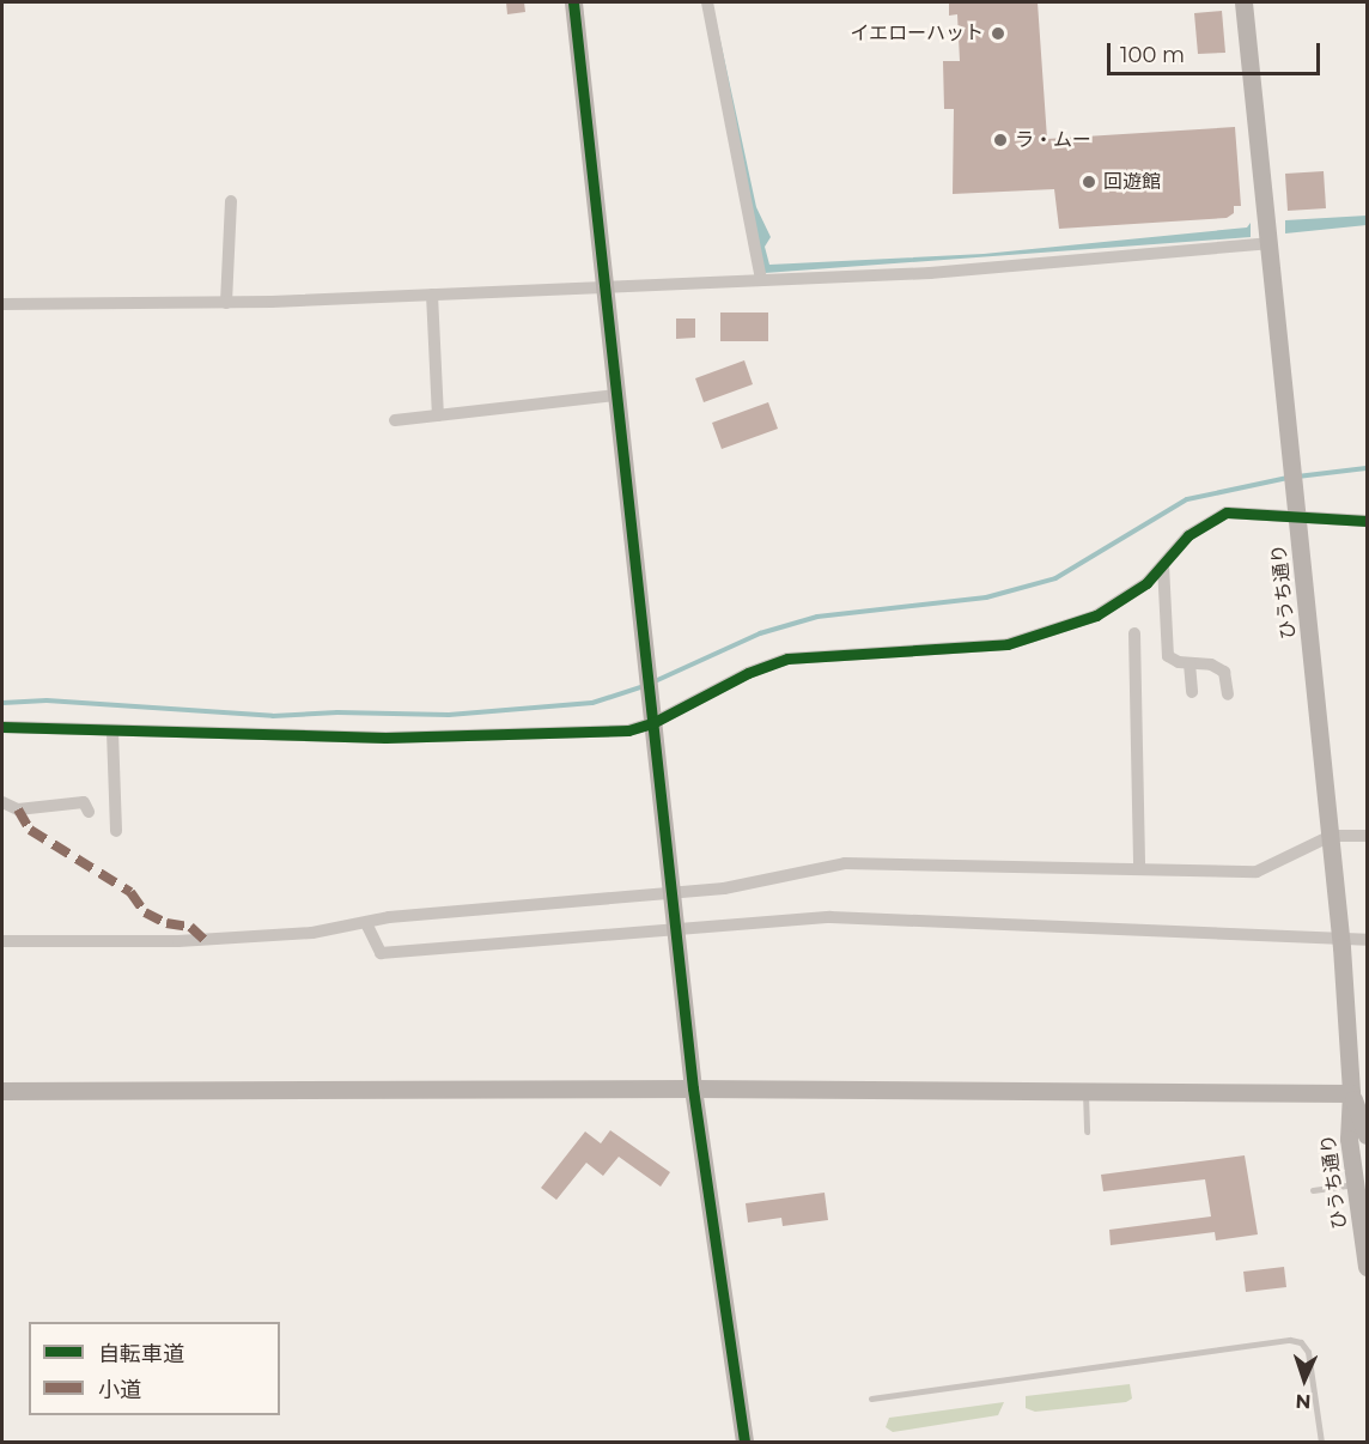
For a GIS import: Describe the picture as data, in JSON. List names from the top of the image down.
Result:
{
  "streets": {
    "street": ["ひうち通り"]
  },
  "places": ["イエローハット", "ラ・ムー", "回遊館"],
  "legend": ["自転車道", "小道"],
  "scale_bar": "100 m",
  "north": "bottom"
}
